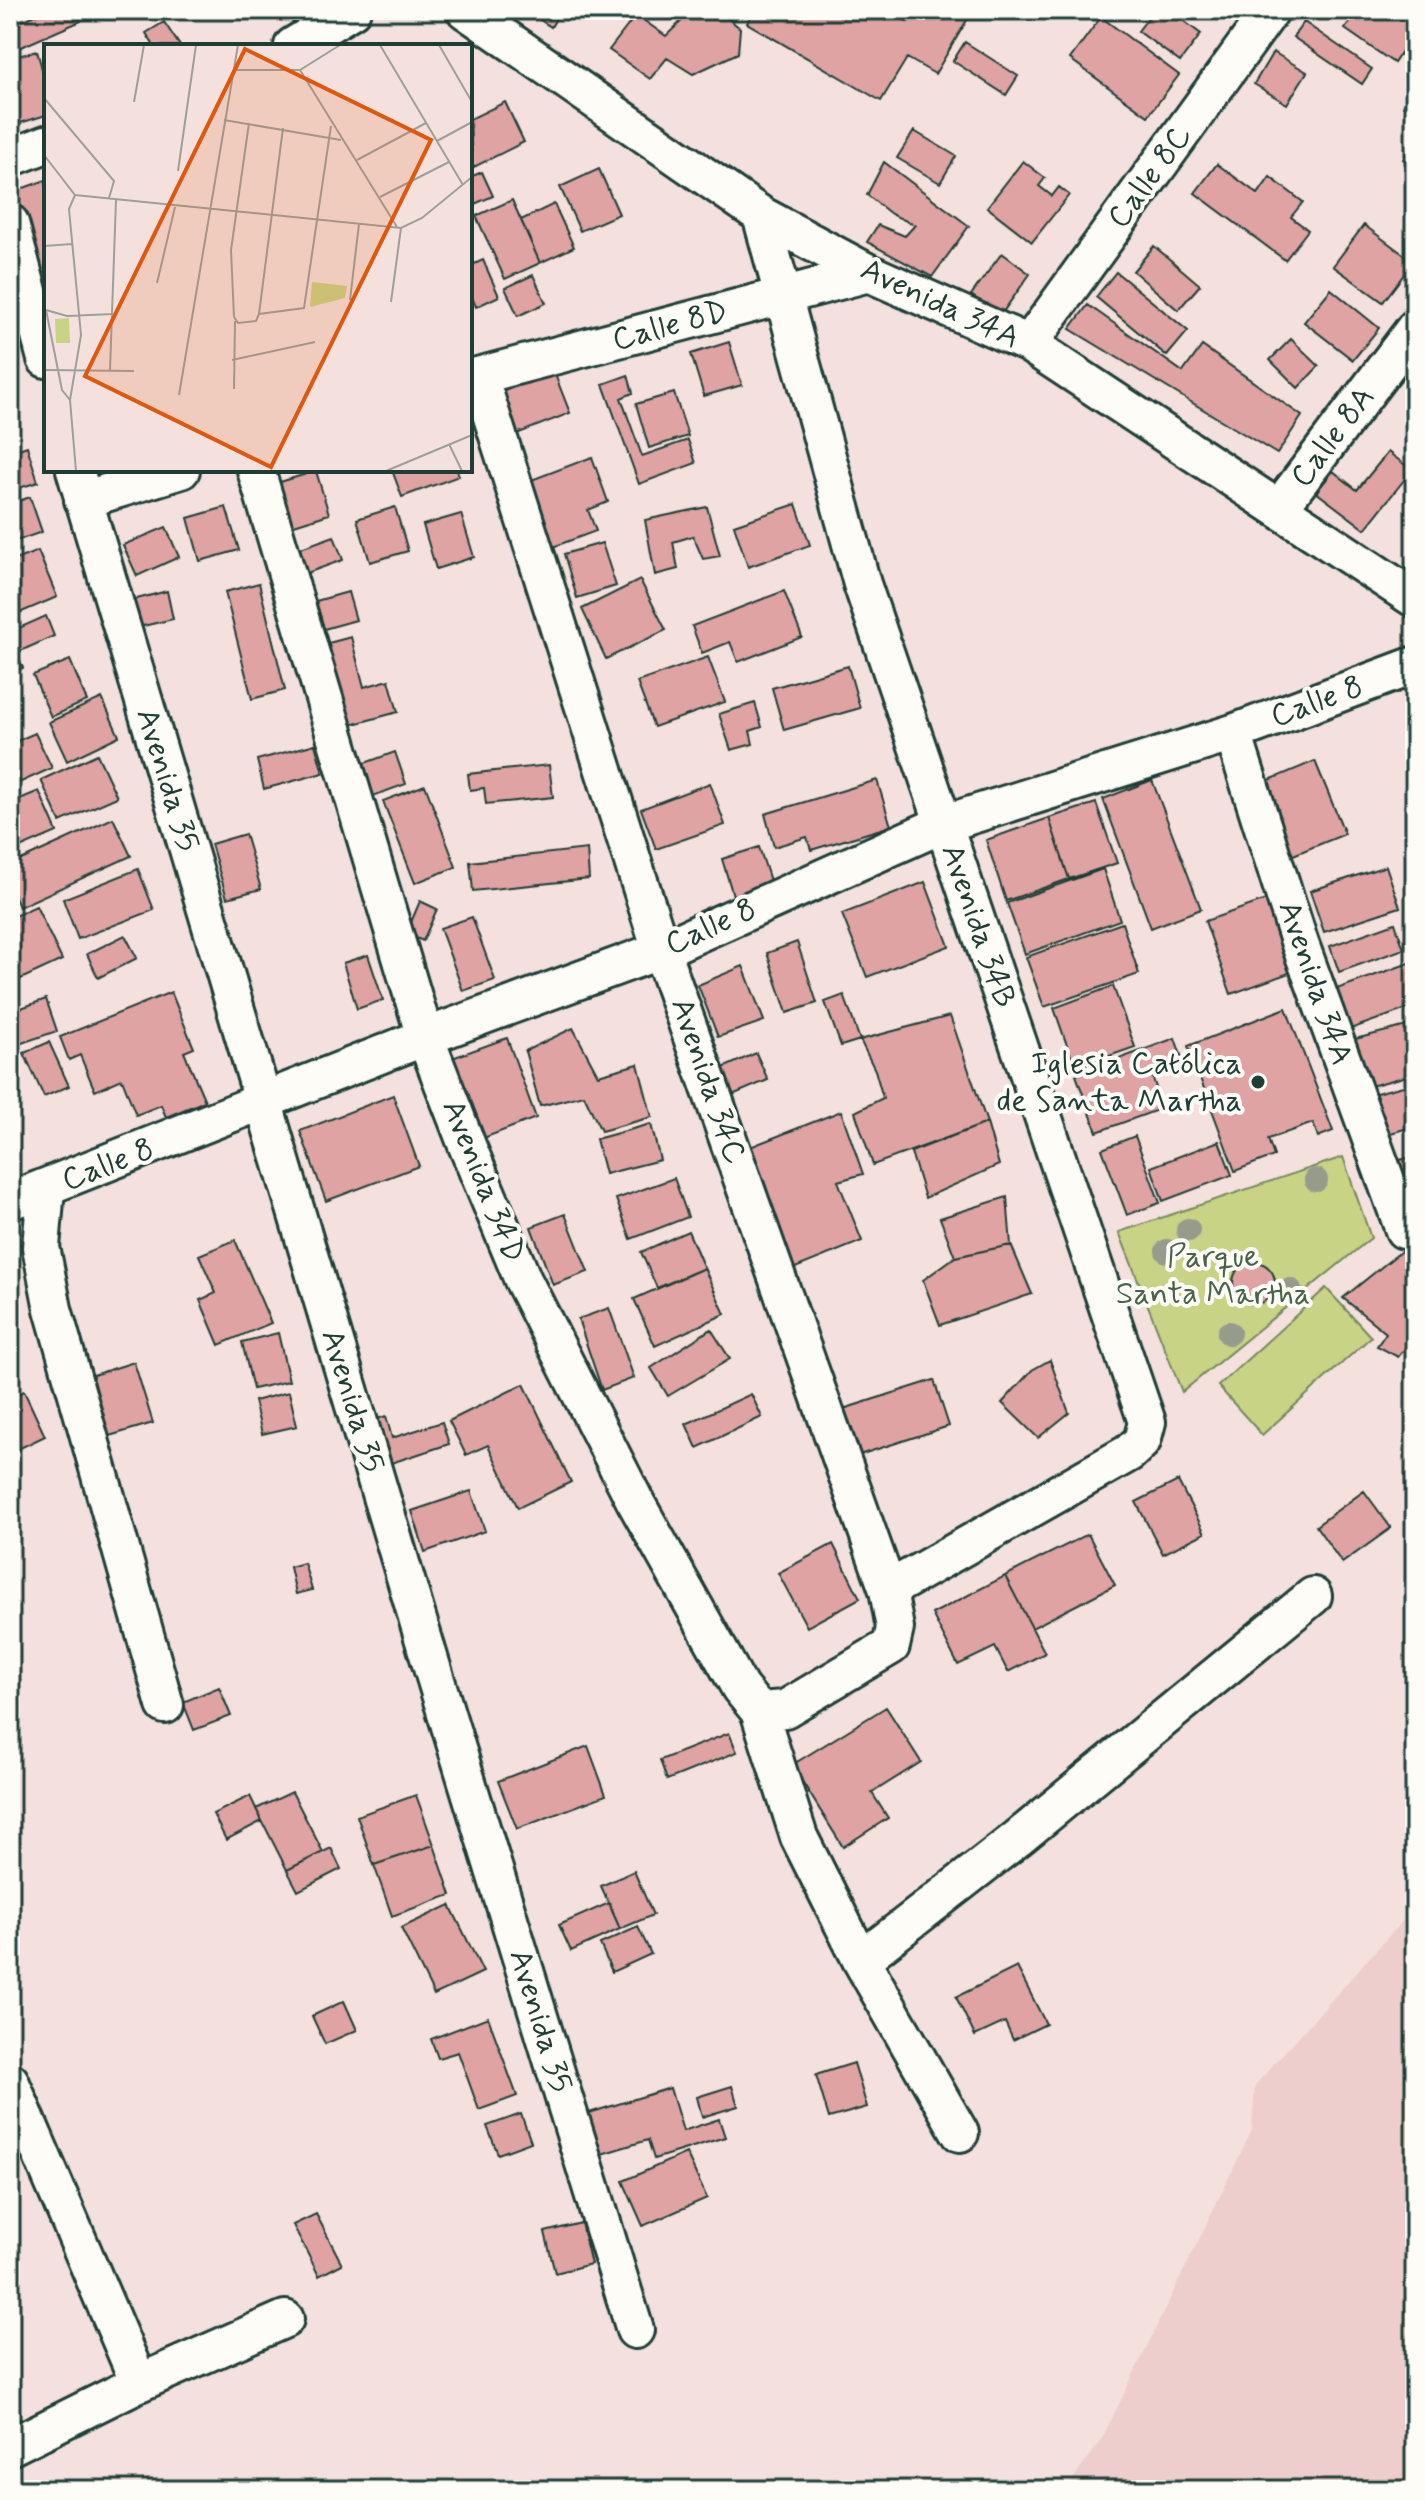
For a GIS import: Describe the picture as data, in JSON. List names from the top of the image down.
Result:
{
  "streets": {
    "street": [
      "Calle 8C",
      "Avenida 34A",
      "Calle 8D",
      "Calle 8A",
      "Calle 8",
      "Avenida 35",
      "Avenida 34B",
      "Avenida 34C",
      "Avenida 34D"
    ]
  },
  "crossings": [
    ["Calle 8C", "Avenida 34A"],
    ["Avenida 34A", "Calle 8D"],
    ["Avenida 34A", "Calle 8A"],
    ["Avenida 34A", "Calle 8"],
    ["Avenida 34A", "Avenida 34B"],
    ["Calle 8D", "Avenida 34B"],
    ["Calle 8D", "Avenida 34C"],
    ["Calle 8", "Avenida 35"],
    ["Calle 8", "Avenida 34B"],
    ["Calle 8", "Avenida 34C"],
    ["Calle 8", "Avenida 34D"],
    ["Avenida 34B", "Avenida 34C"],
    ["Avenida 34C", "Avenida 34D"]
  ],
  "parks": ["Parque Santa Martha"],
  "places": ["Iglesia Católica de Santa Martha"]
}
